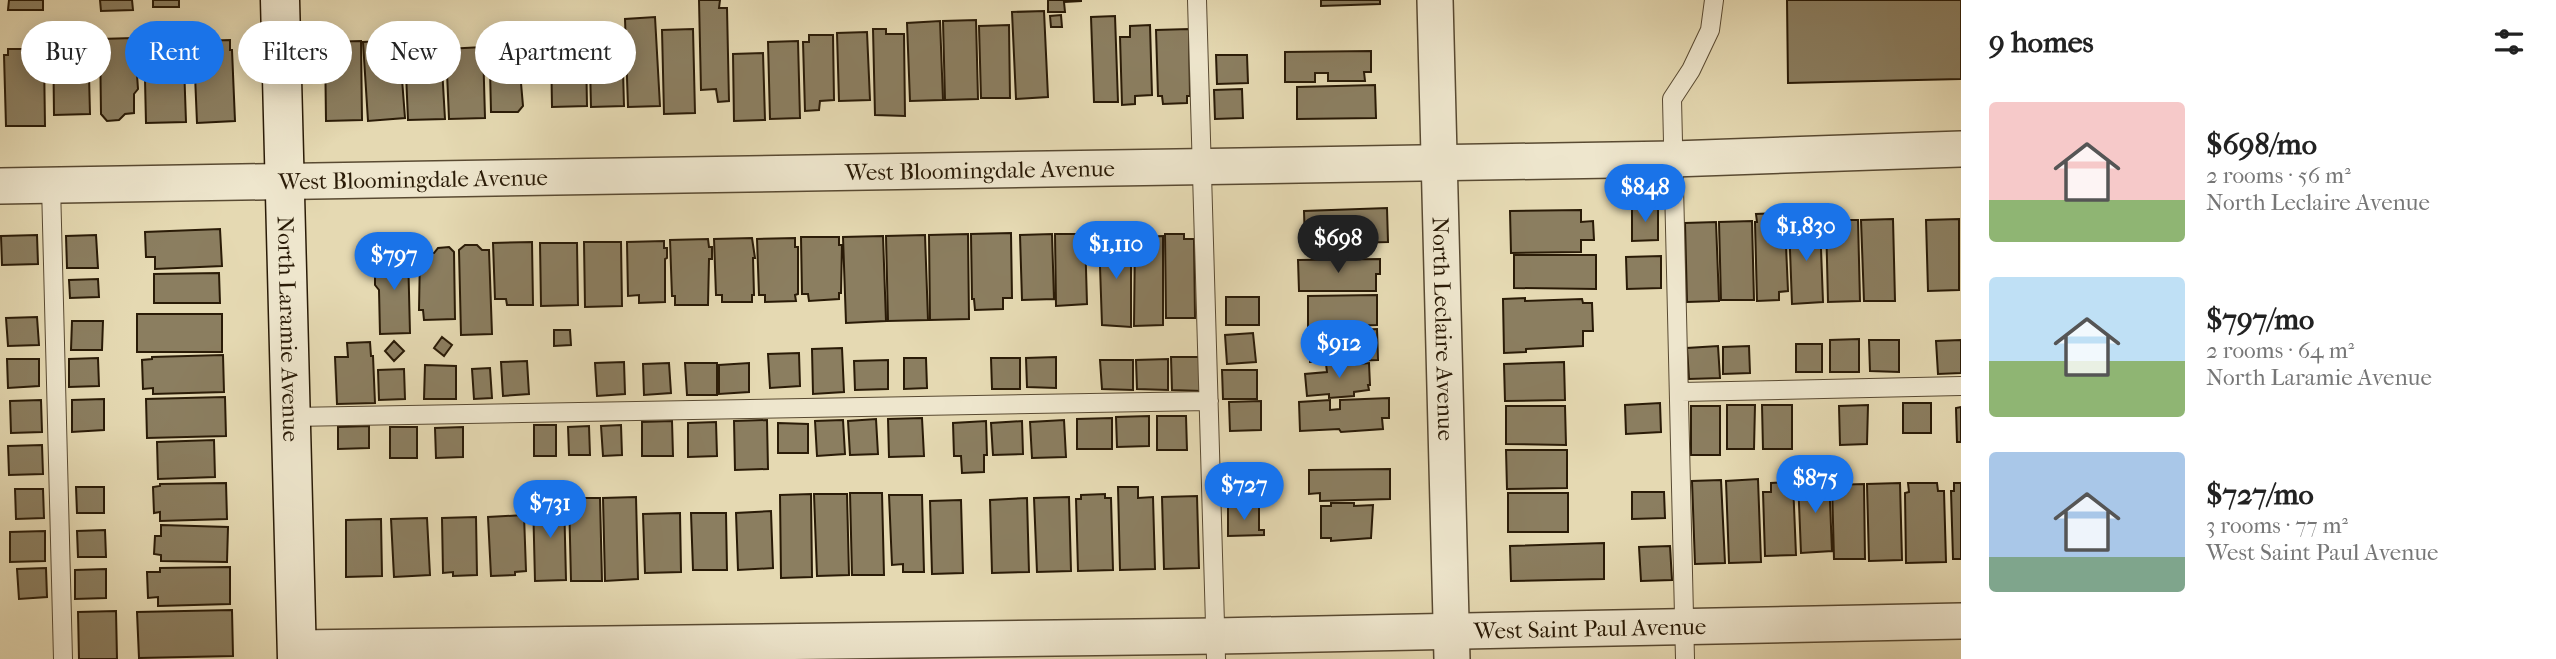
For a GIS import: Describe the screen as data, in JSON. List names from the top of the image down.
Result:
{
  "streets": {
    "street": [
      "West Bloomingdale Avenue",
      "North Laramie Avenue",
      "North Leclaire Avenue",
      "West Saint Paul Avenue"
    ]
  },
  "crossings": [
    ["West Bloomingdale Avenue", "North Laramie Avenue"],
    ["West Bloomingdale Avenue", "North Leclaire Avenue"],
    ["North Laramie Avenue", "West Saint Paul Avenue"],
    ["North Leclaire Avenue", "West Saint Paul Avenue"]
  ],
  "page": {
    "heading": "9 homes",
    "chip": [
      "Buy",
      "Rent",
      "Filters",
      "New",
      "Apartment"
    ],
    "list": [
      {
        "name": "$698/mo",
        "note": "2 rooms · 56 m² · North Leclaire Avenue"
      },
      {
        "name": "$797/mo",
        "note": "2 rooms · 64 m² · North Laramie Avenue"
      },
      {
        "name": "$727/mo",
        "note": "3 rooms · 77 m² · West Saint Paul Avenue"
      }
    ],
    "price": [
      "$848",
      "$1,830",
      "$698",
      "$1,110",
      "$797",
      "$912",
      "$875",
      "$727",
      "$731"
    ]
  }
}
